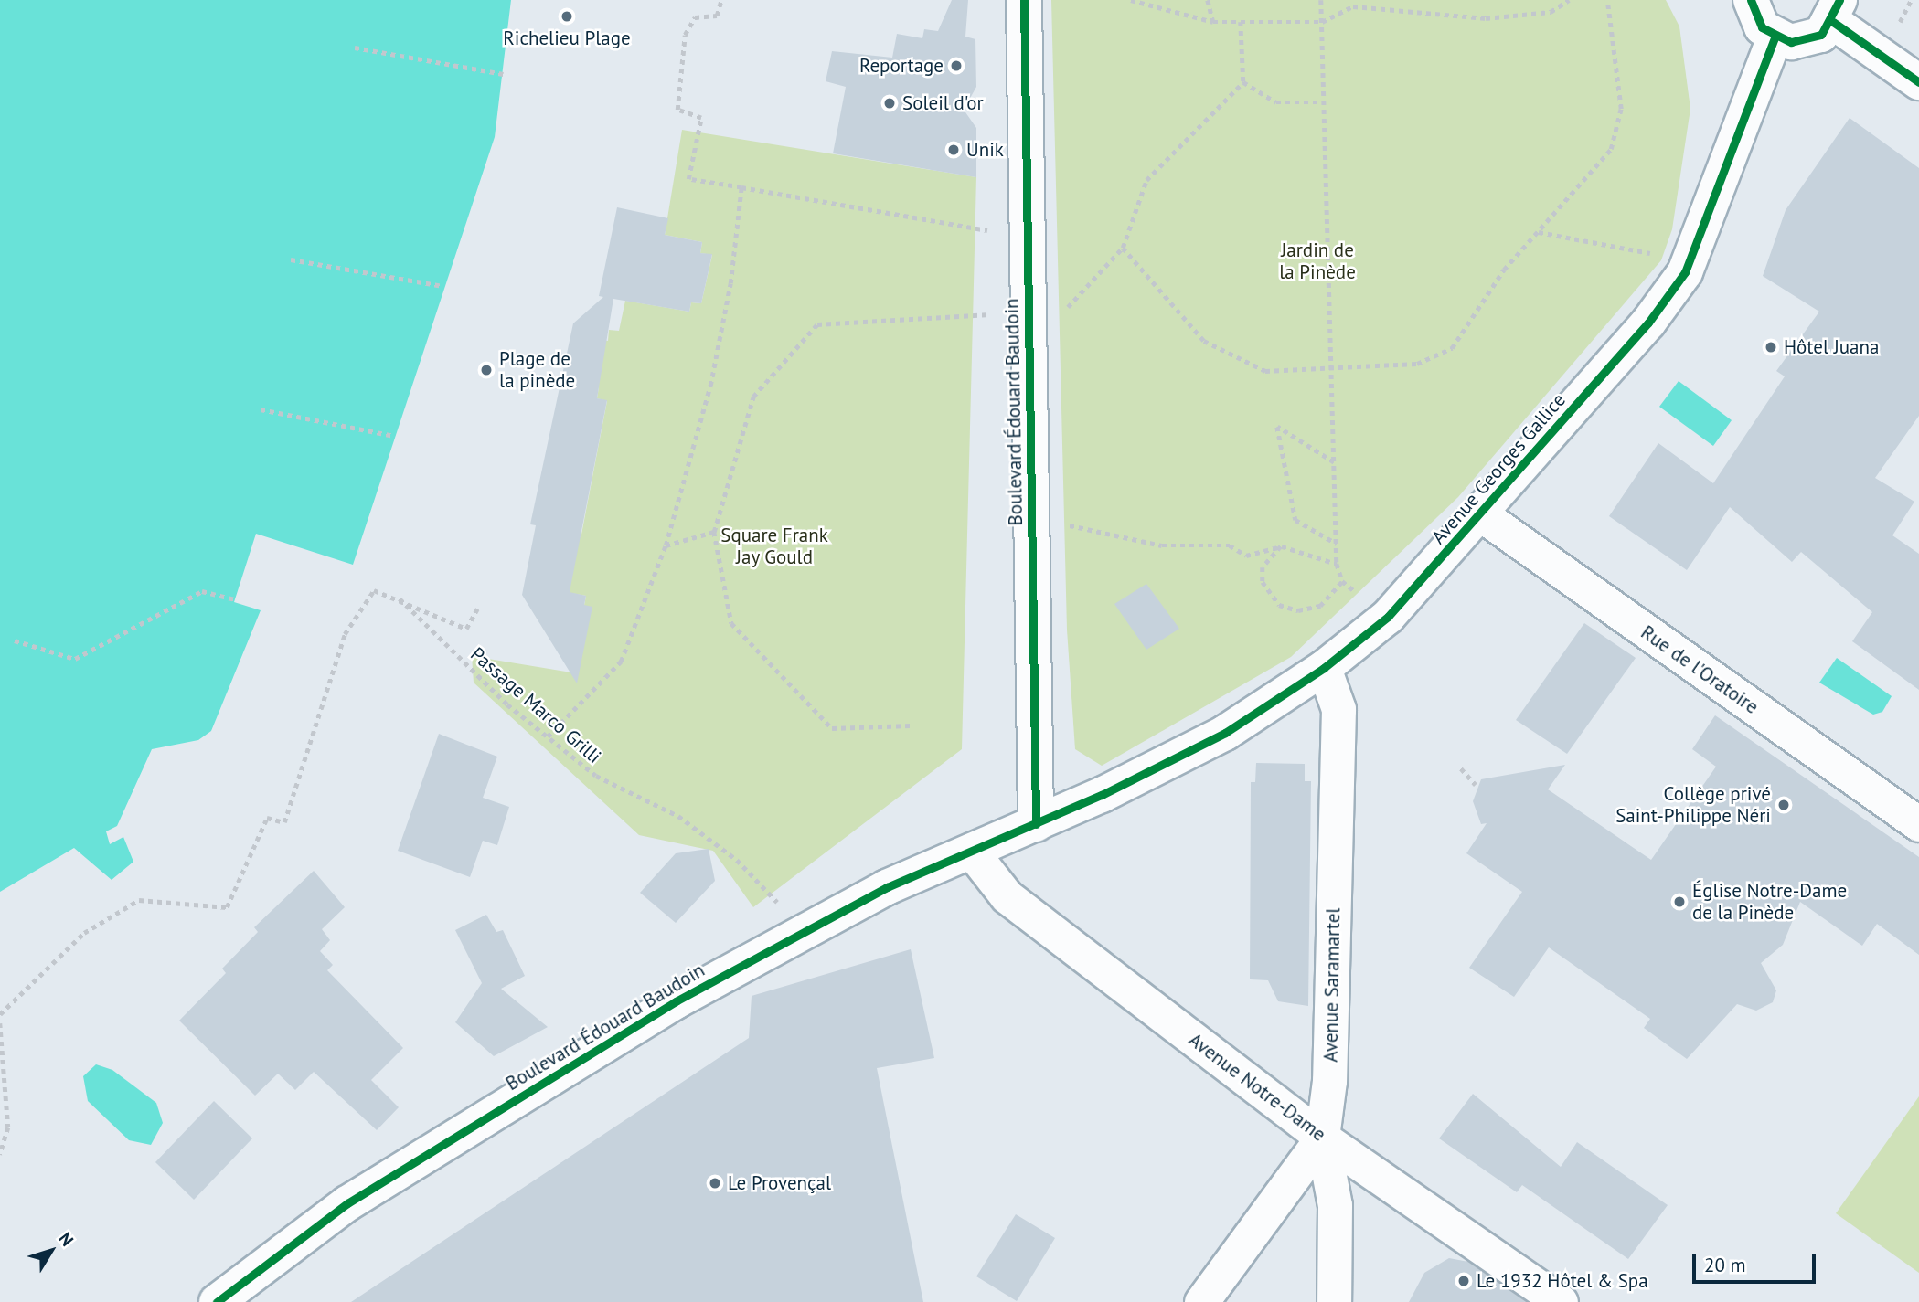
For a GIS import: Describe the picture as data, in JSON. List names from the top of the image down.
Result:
{
  "streets": {
    "street": [
      "Boulevard Édouard Baudoin",
      "Avenue Georges Gallice",
      "Rue de l'Oratoire",
      "Avenue Saramartel",
      "Avenue Notre-Dame"
    ],
    "path": ["Passage Marco Grilli"]
  },
  "crossings": [
    ["Boulevard Édouard Baudoin", "Avenue Georges Gallice"],
    ["Boulevard Édouard Baudoin", "Avenue Notre-Dame"],
    ["Avenue Georges Gallice", "Rue de l'Oratoire"],
    ["Avenue Georges Gallice", "Avenue Saramartel"],
    ["Avenue Saramartel", "Avenue Notre-Dame"]
  ],
  "parks": ["Jardin de la Pinède", "Square Frank Jay Gould"],
  "places": [
    "Richelieu Plage",
    "Reportage",
    "Soleil d'or",
    "Unik",
    "Hôtel Juana",
    "Plage de la pinède",
    "Collège privé Saint-Philippe Néri",
    "Église Notre-Dame de la Pinède",
    "Le Provençal",
    "Le 1932 Hôtel & Spa"
  ],
  "scale_bar": "20 m",
  "north": "top right"
}
